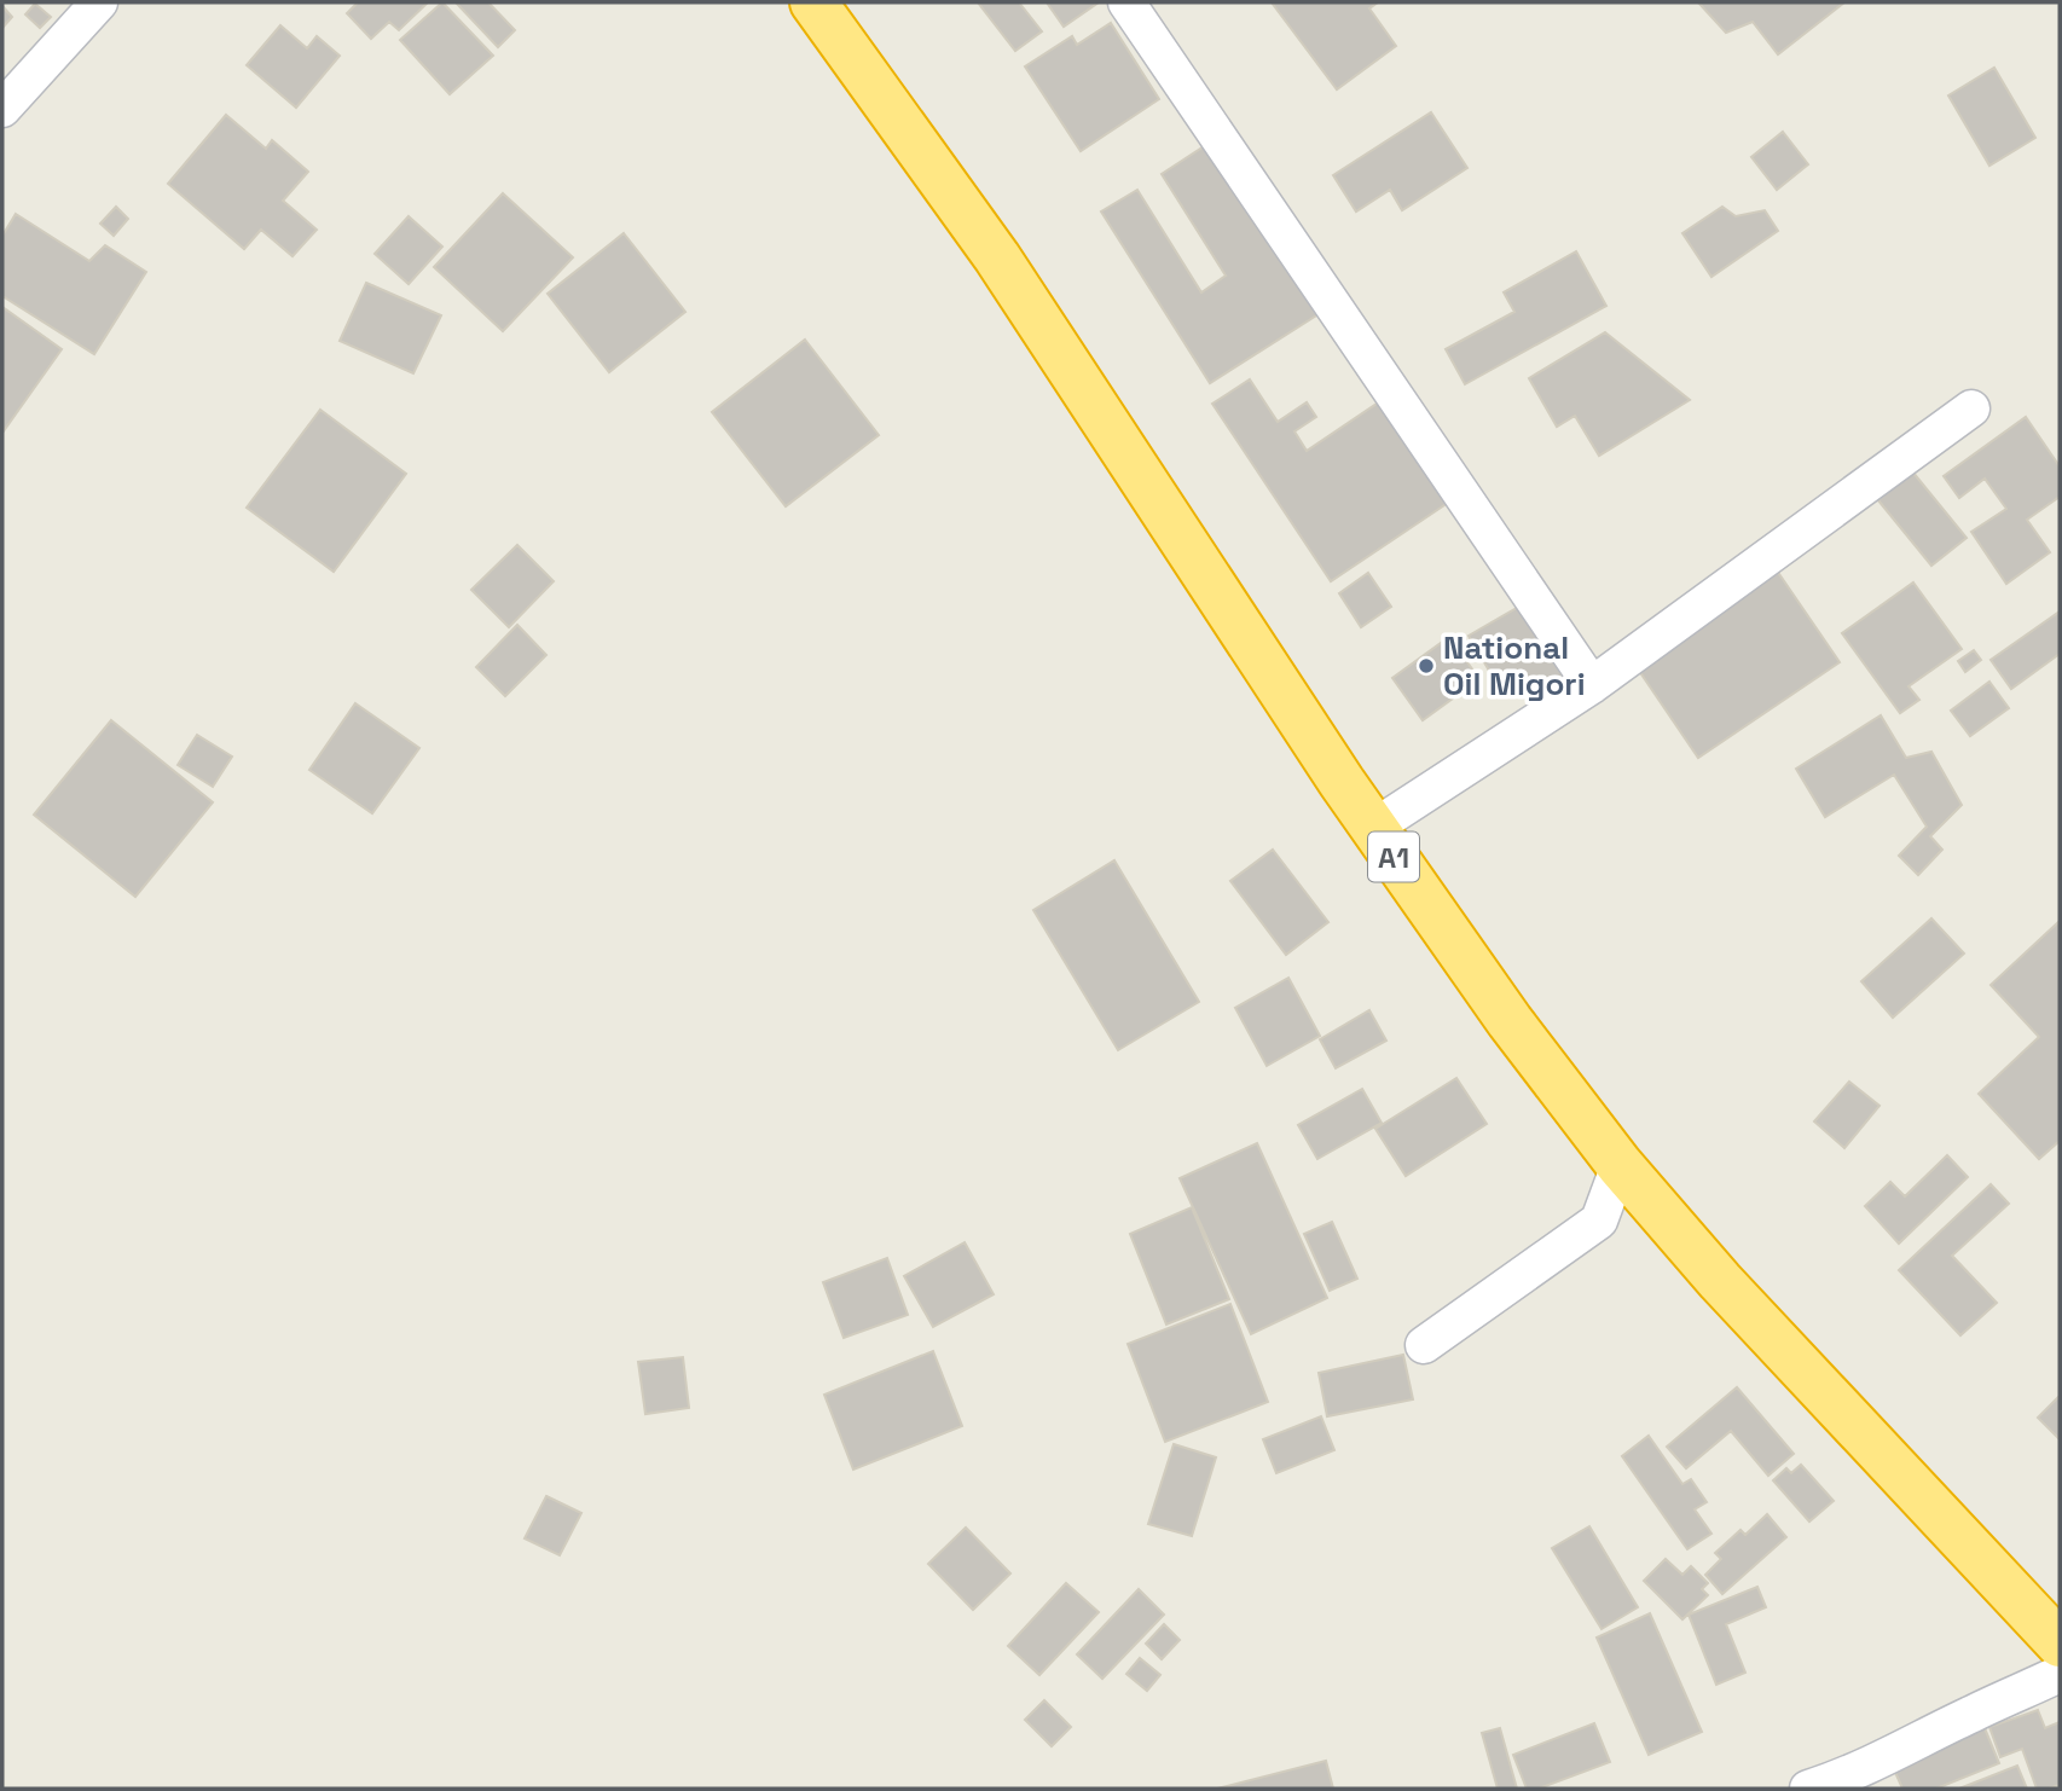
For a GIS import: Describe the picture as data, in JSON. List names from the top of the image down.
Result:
{
  "streets": {
    "highway": ["A1"]
  },
  "places": ["National Oil Migori"]
}
